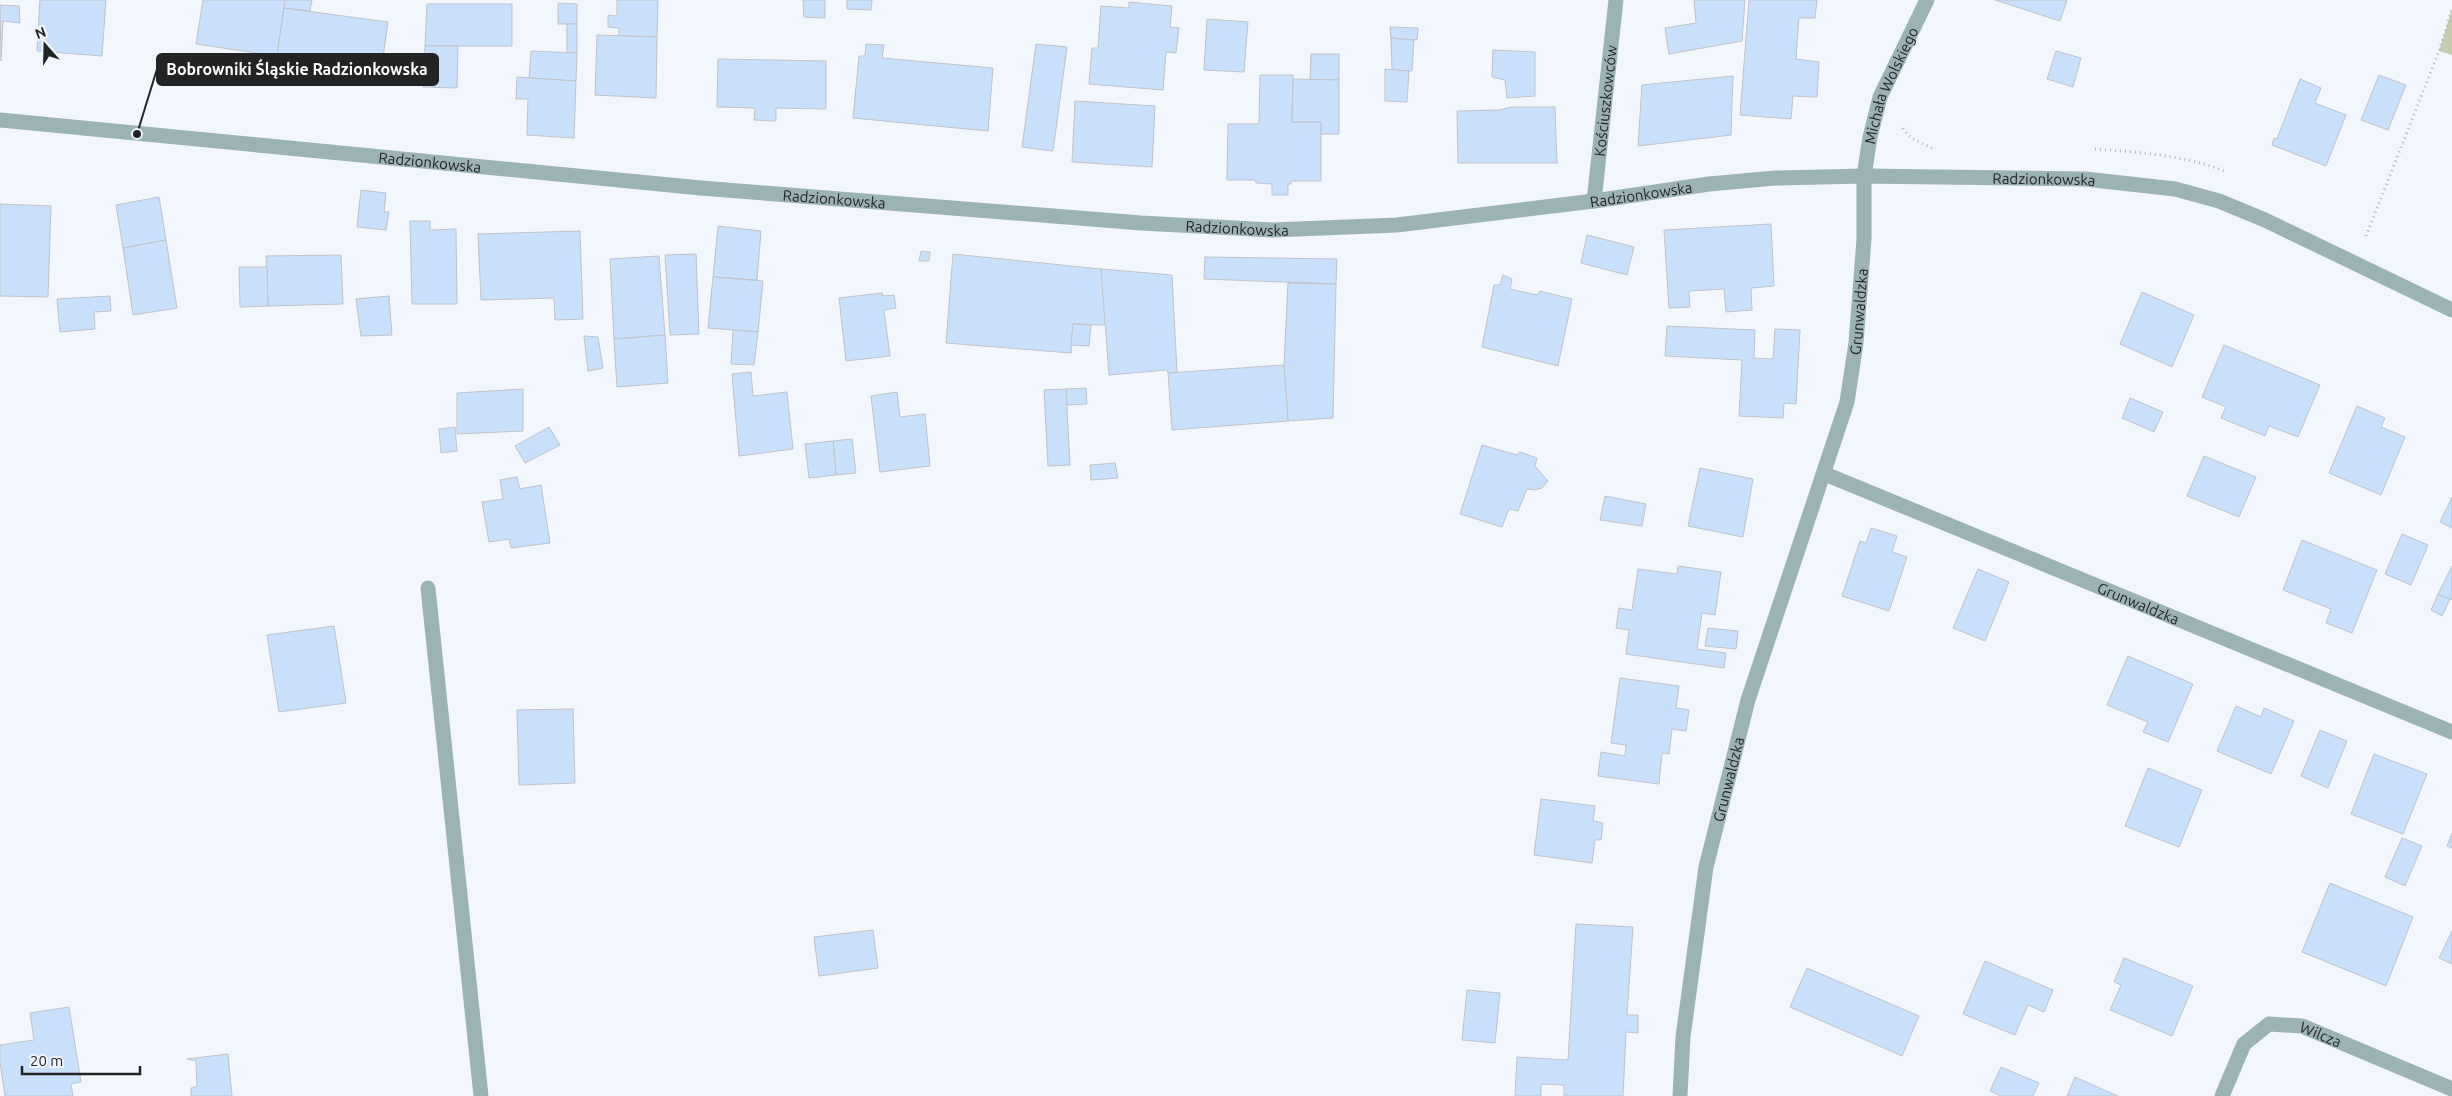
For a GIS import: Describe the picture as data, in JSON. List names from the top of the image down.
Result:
{
  "streets": {
    "street": [
      "Michała Wolskiego",
      "Kościuszkowców",
      "Radzionkowska",
      "Grunwaldzka",
      "Wilcza"
    ]
  },
  "crossings": [
    ["Michała Wolskiego", "Radzionkowska"],
    ["Michała Wolskiego", "Grunwaldzka"],
    ["Kościuszkowców", "Radzionkowska"],
    ["Radzionkowska", "Grunwaldzka"]
  ],
  "places": ["Bobrowniki Śląskie Radzionkowska"],
  "scale_bar": "20 m",
  "north": "top"
}
